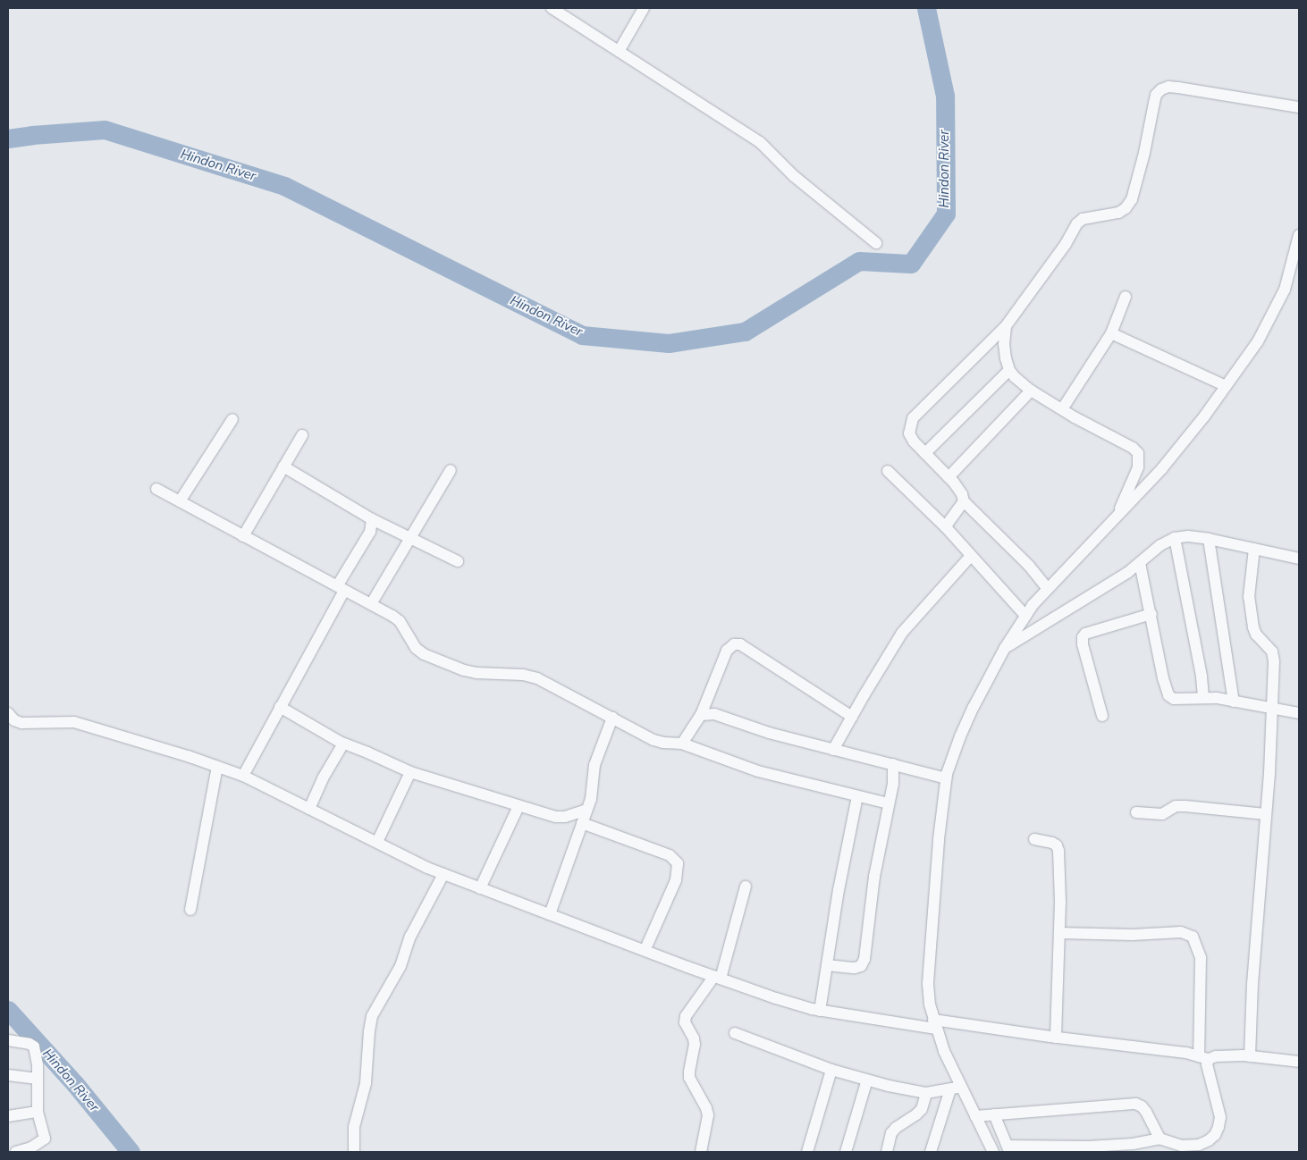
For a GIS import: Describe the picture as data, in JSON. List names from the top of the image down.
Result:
{
  "water": ["Hindon River"]
}
